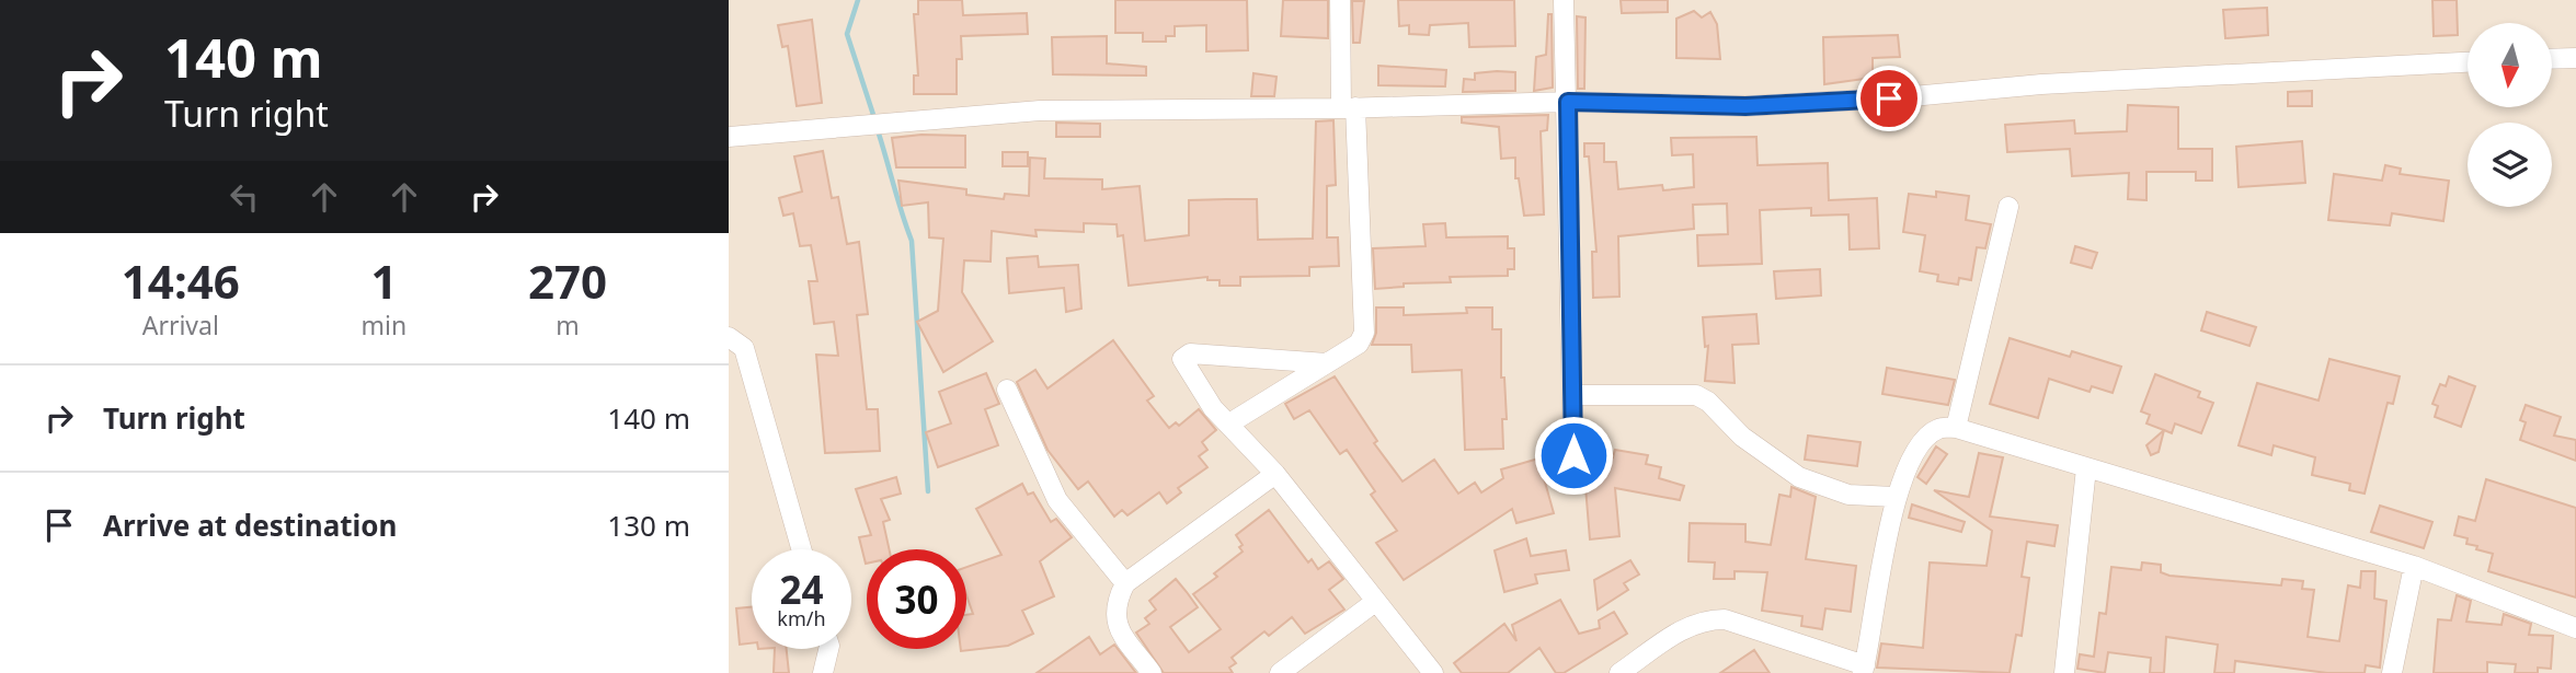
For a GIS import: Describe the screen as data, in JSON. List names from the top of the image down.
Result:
{
  "north": "bottom",
  "page": {
    "turn": ["140 m", "Turn right"],
    "eta": [
      "14:46",
      "Arrival",
      "1",
      "min",
      "270",
      "m"
    ],
    "list": [
      {
        "name": "Turn right",
        "value": "140 m"
      },
      {
        "name": "Arrive at destination",
        "value": "130 m"
      }
    ],
    "speed": "24 km/h",
    "limit": "30"
  }
}
